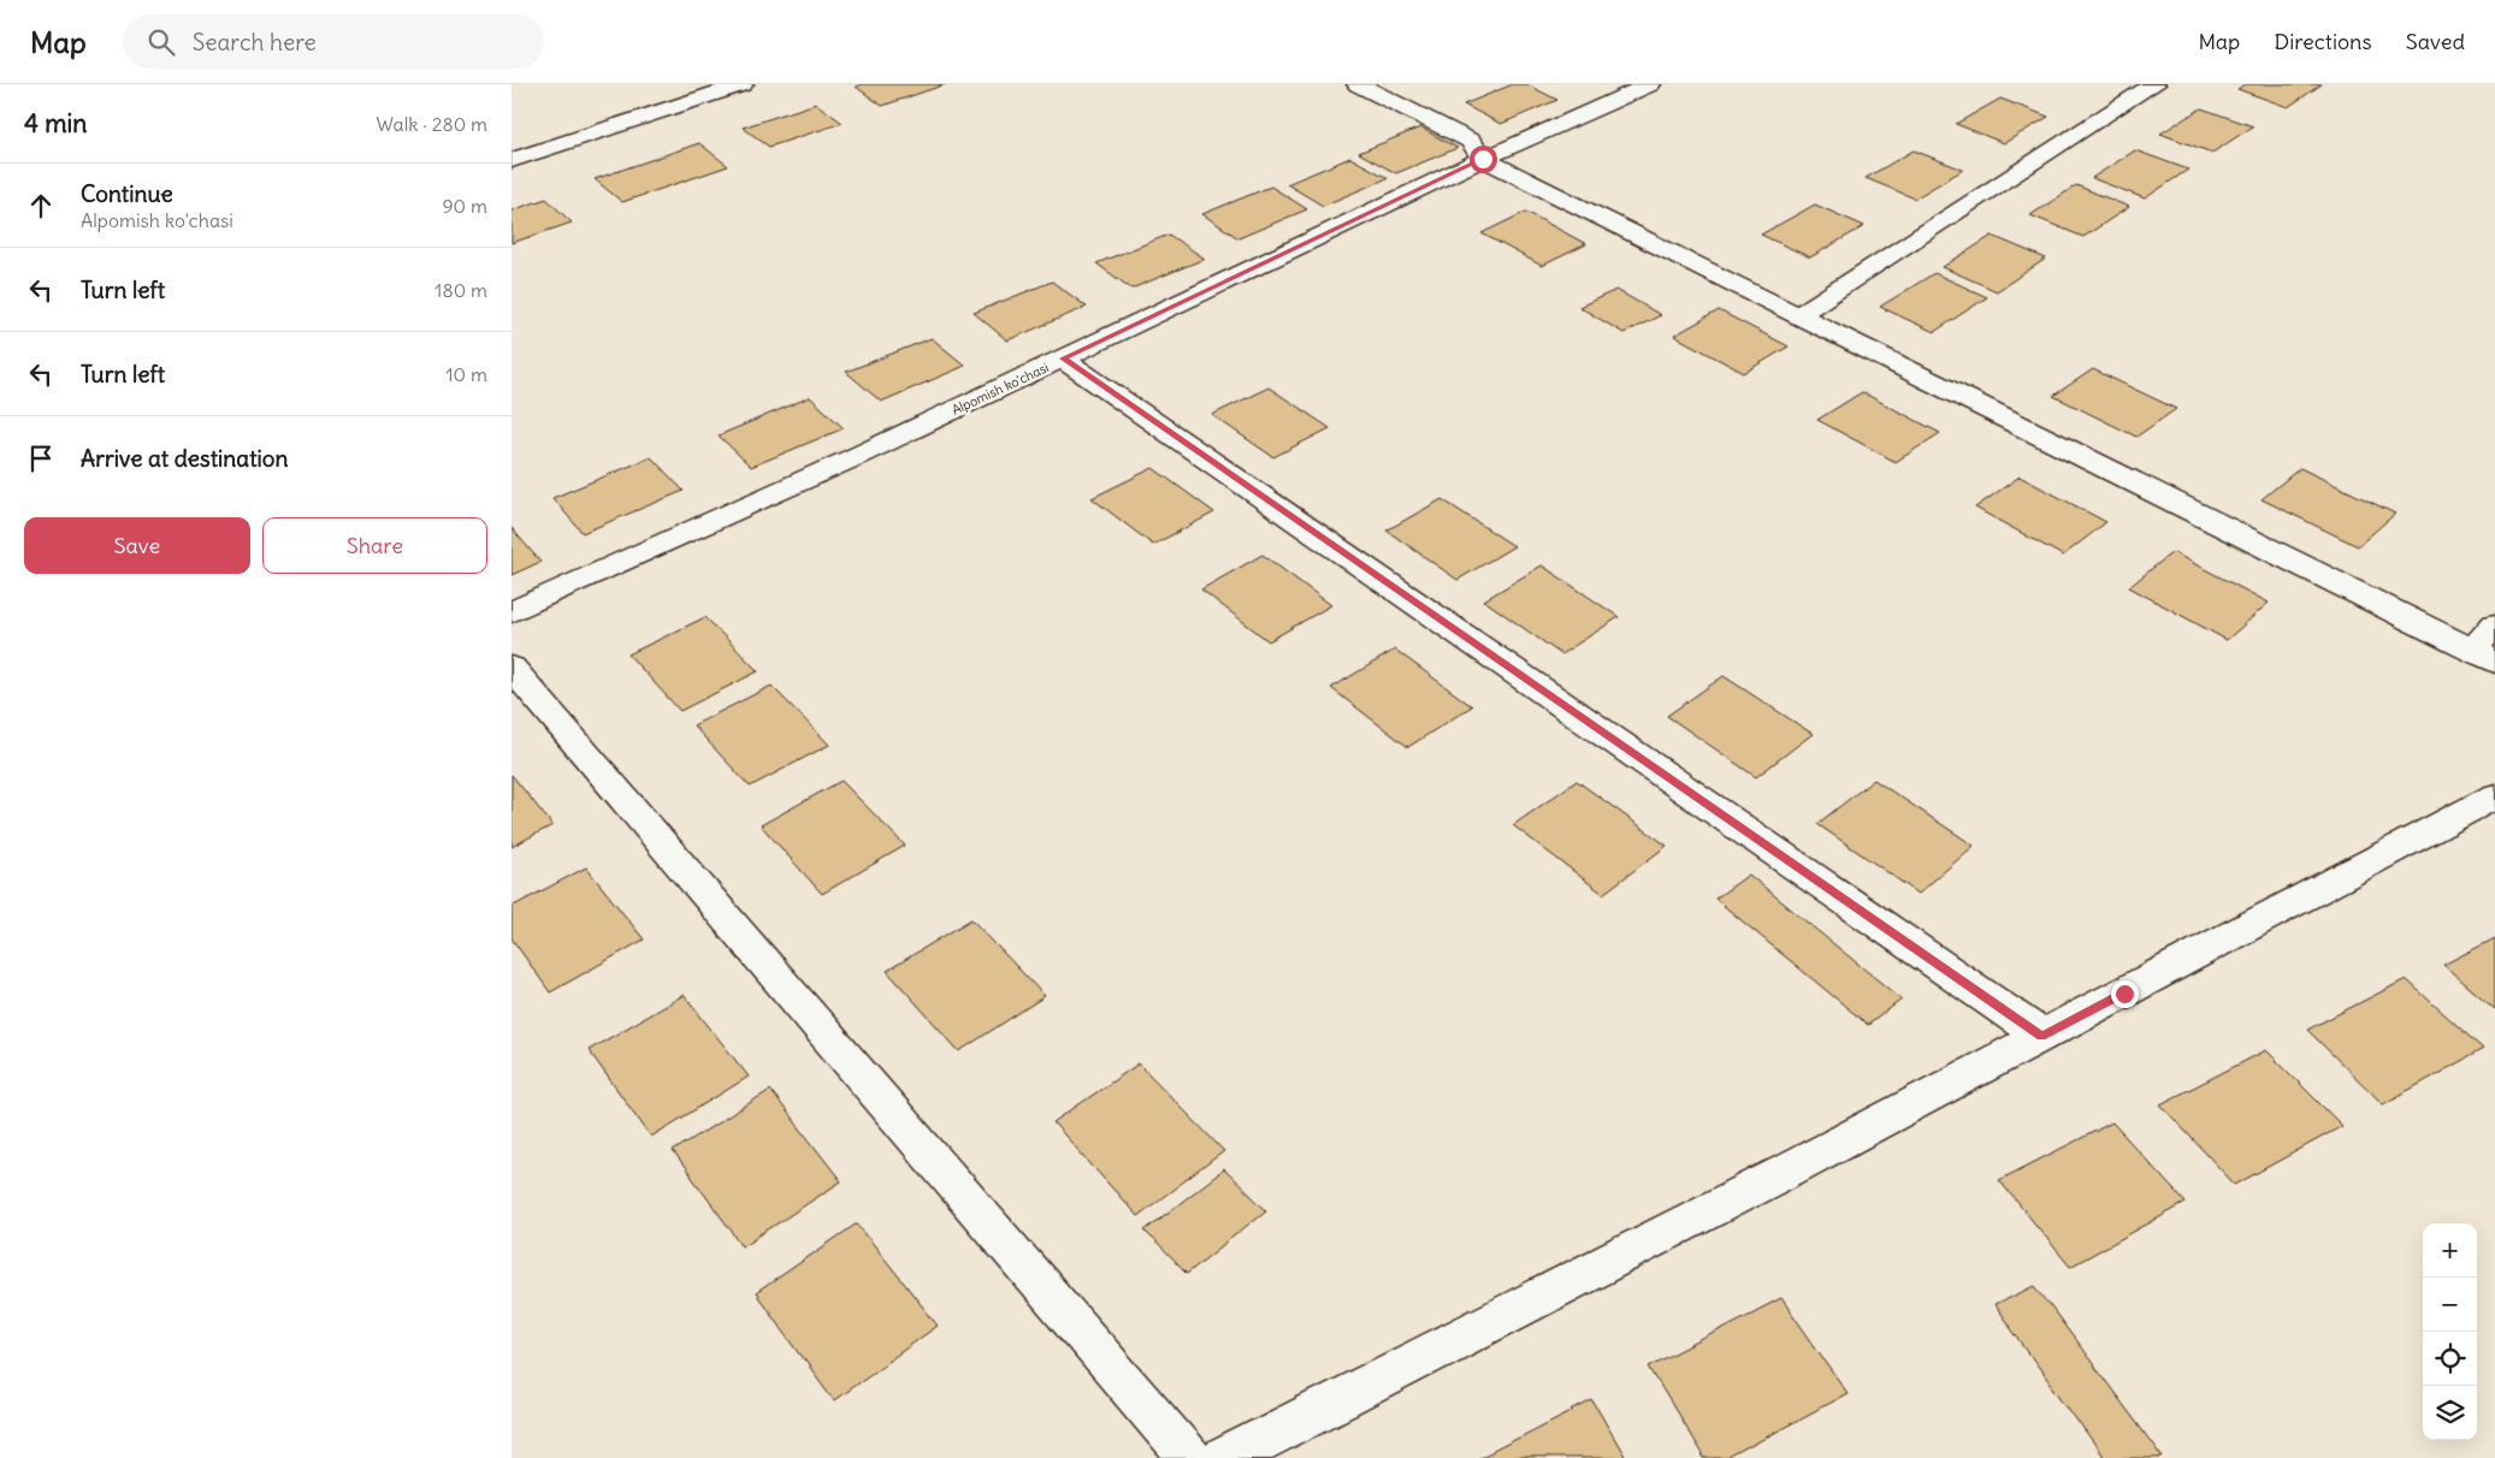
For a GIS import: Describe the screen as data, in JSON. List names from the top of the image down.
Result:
{
  "streets": {
    "street": ["Alpomish ko'chasi"]
  },
  "page": {
    "header": "Map",
    "search": "Search here",
    "nav": ["Map", "Directions", "Saved"],
    "heading": ["4 min", "Walk · 280 m"],
    "list": [
      ["Continue", "Alpomish ko'chasi", "90 m"],
      ["Turn left", "180 m"],
      ["Turn left", "10 m"],
      "Arrive at destination"
    ],
    "buttons": ["Save", "Share"],
    "map_buttons": ["+", "−"]
  }
}
